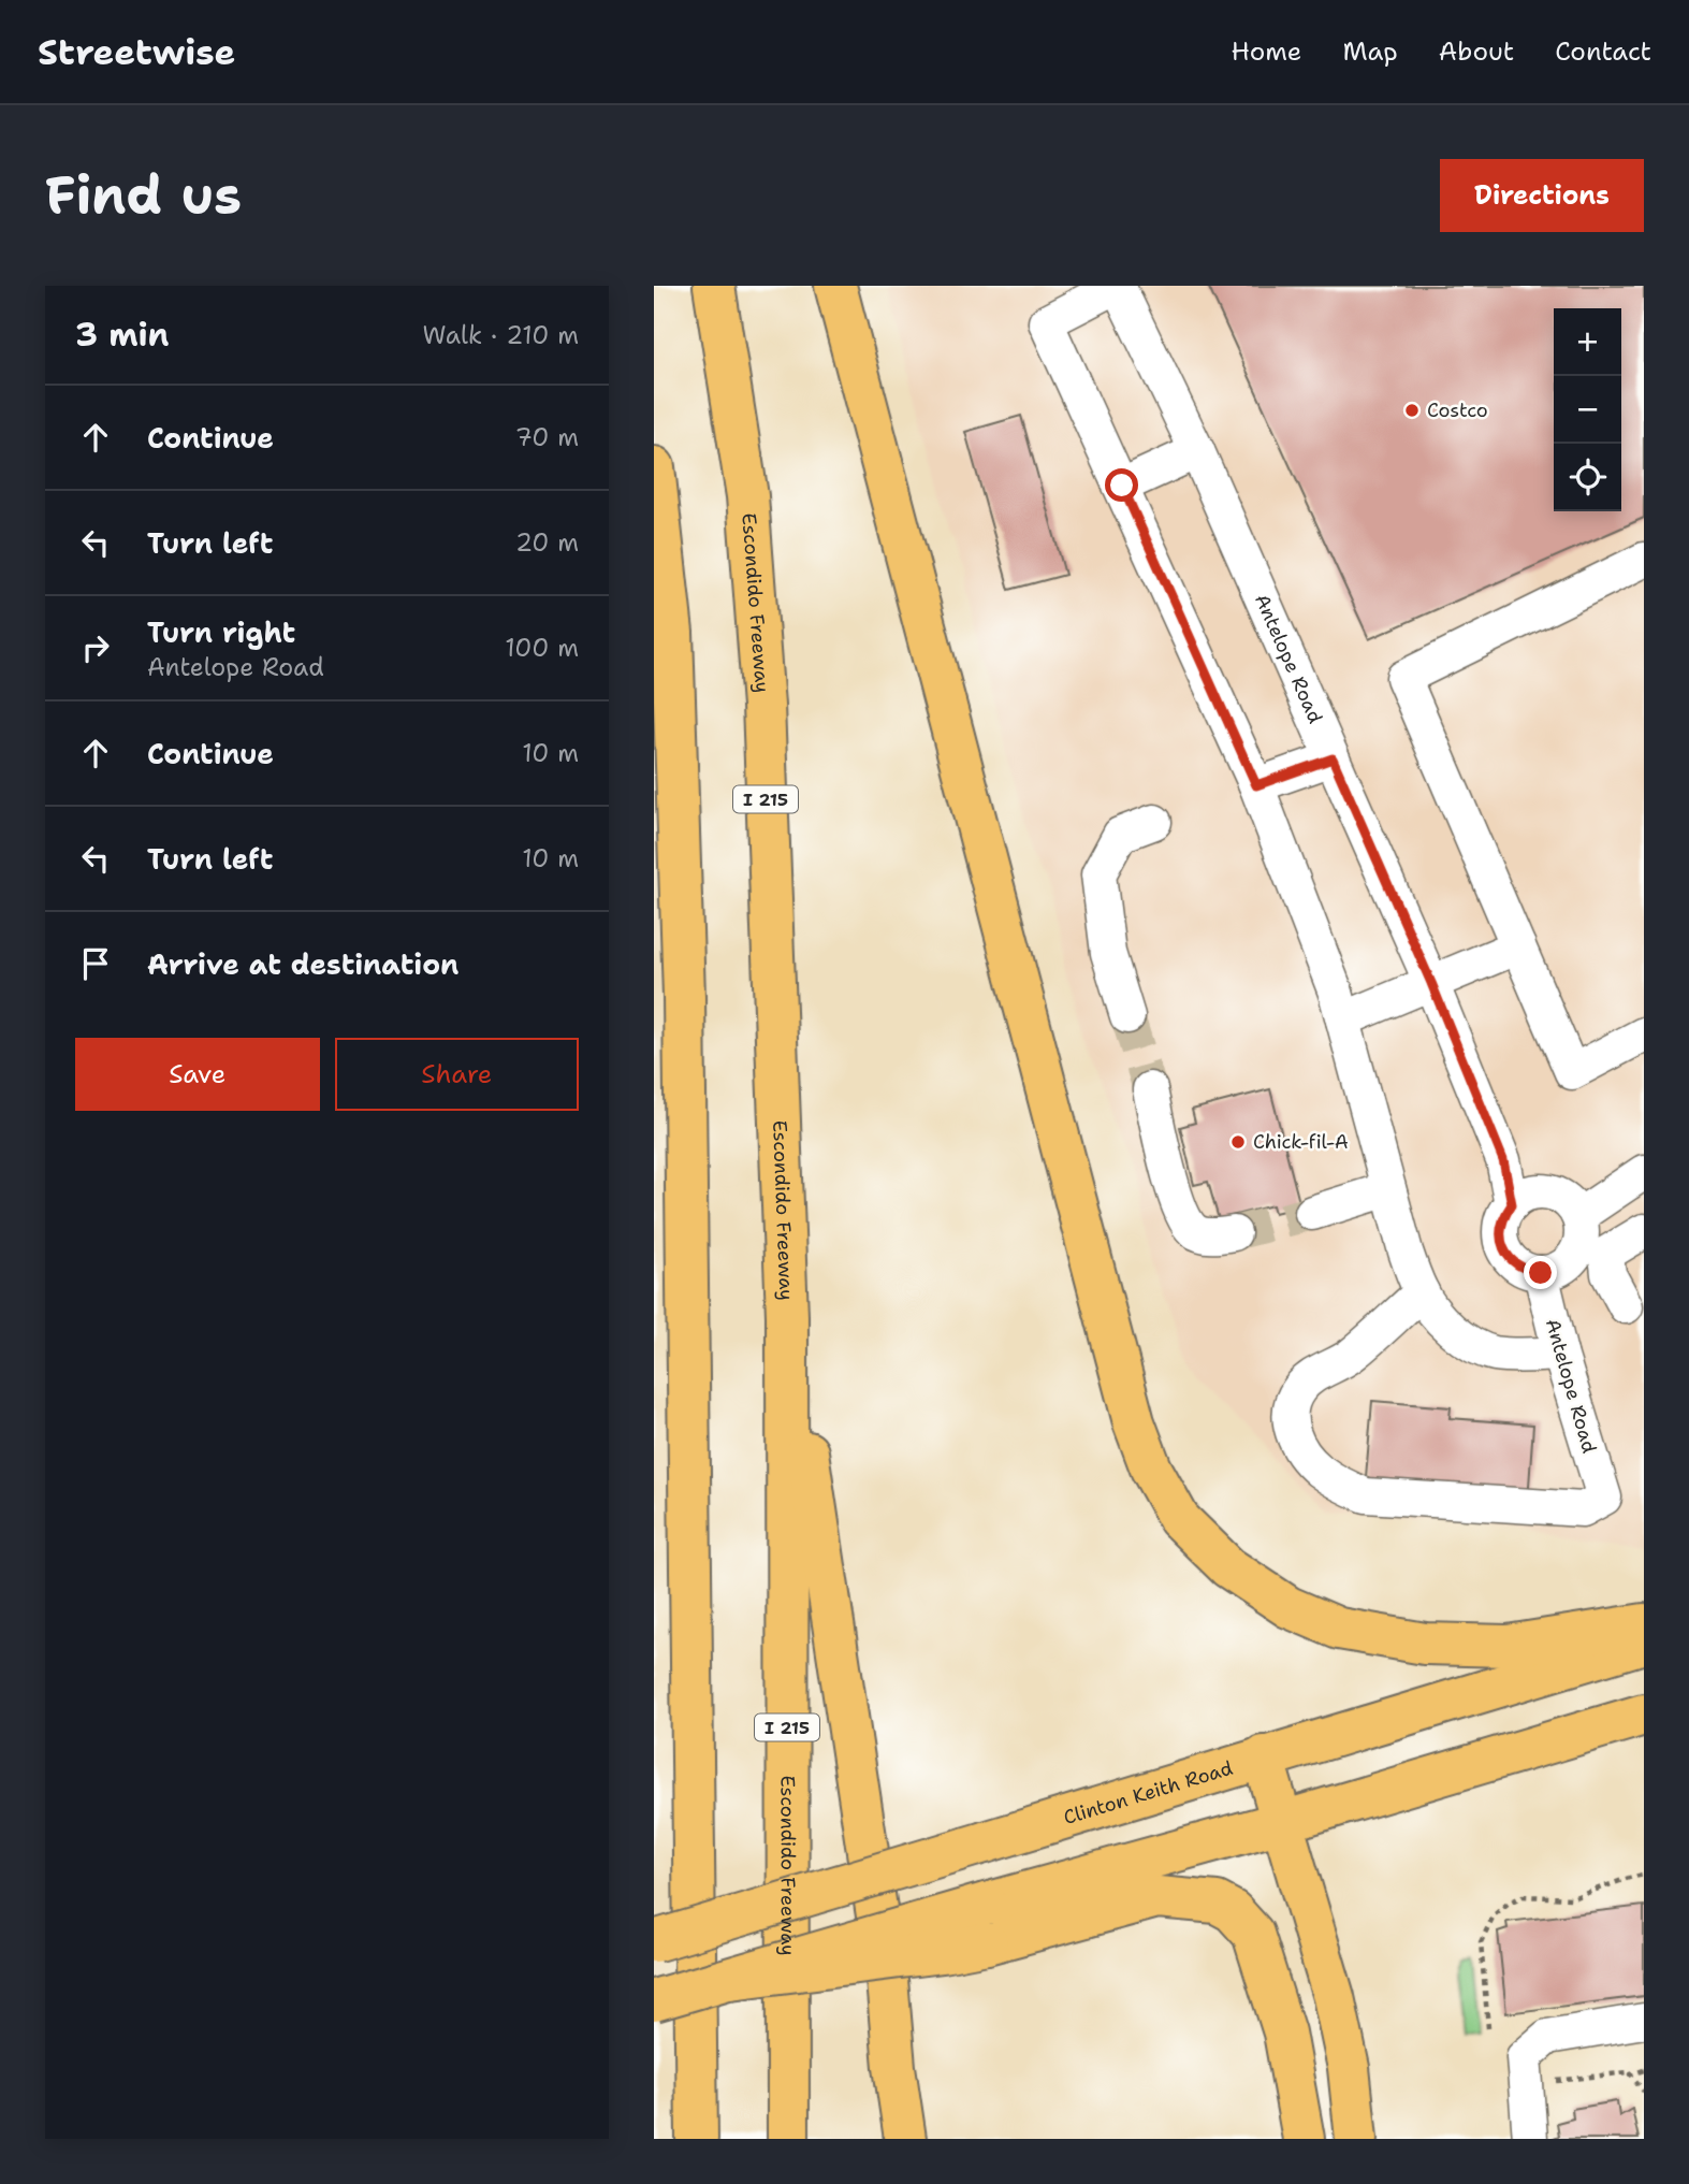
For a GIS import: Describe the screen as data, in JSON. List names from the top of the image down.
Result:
{
  "streets": {
    "main road": ["Escondido Freeway", "I 215", "Clinton Keith Road"],
    "street": ["Antelope Road"]
  },
  "places": ["Costco", "Chick-fil-A"],
  "page": {
    "header": "Streetwise",
    "nav": [
      "Home",
      "Map",
      "About",
      "Contact"
    ],
    "buttons": [
      "Directions",
      ["Save", "Share"]
    ],
    "title": "Find us",
    "heading": ["3 min", "Walk · 210 m"],
    "map_buttons": ["+", "−"],
    "list": [
      ["Continue", "70 m"],
      ["Turn left", "20 m"],
      ["Turn right", "Antelope Road", "100 m"],
      ["Continue", "10 m"],
      ["Turn left", "10 m"],
      "Arrive at destination"
    ]
  }
}
